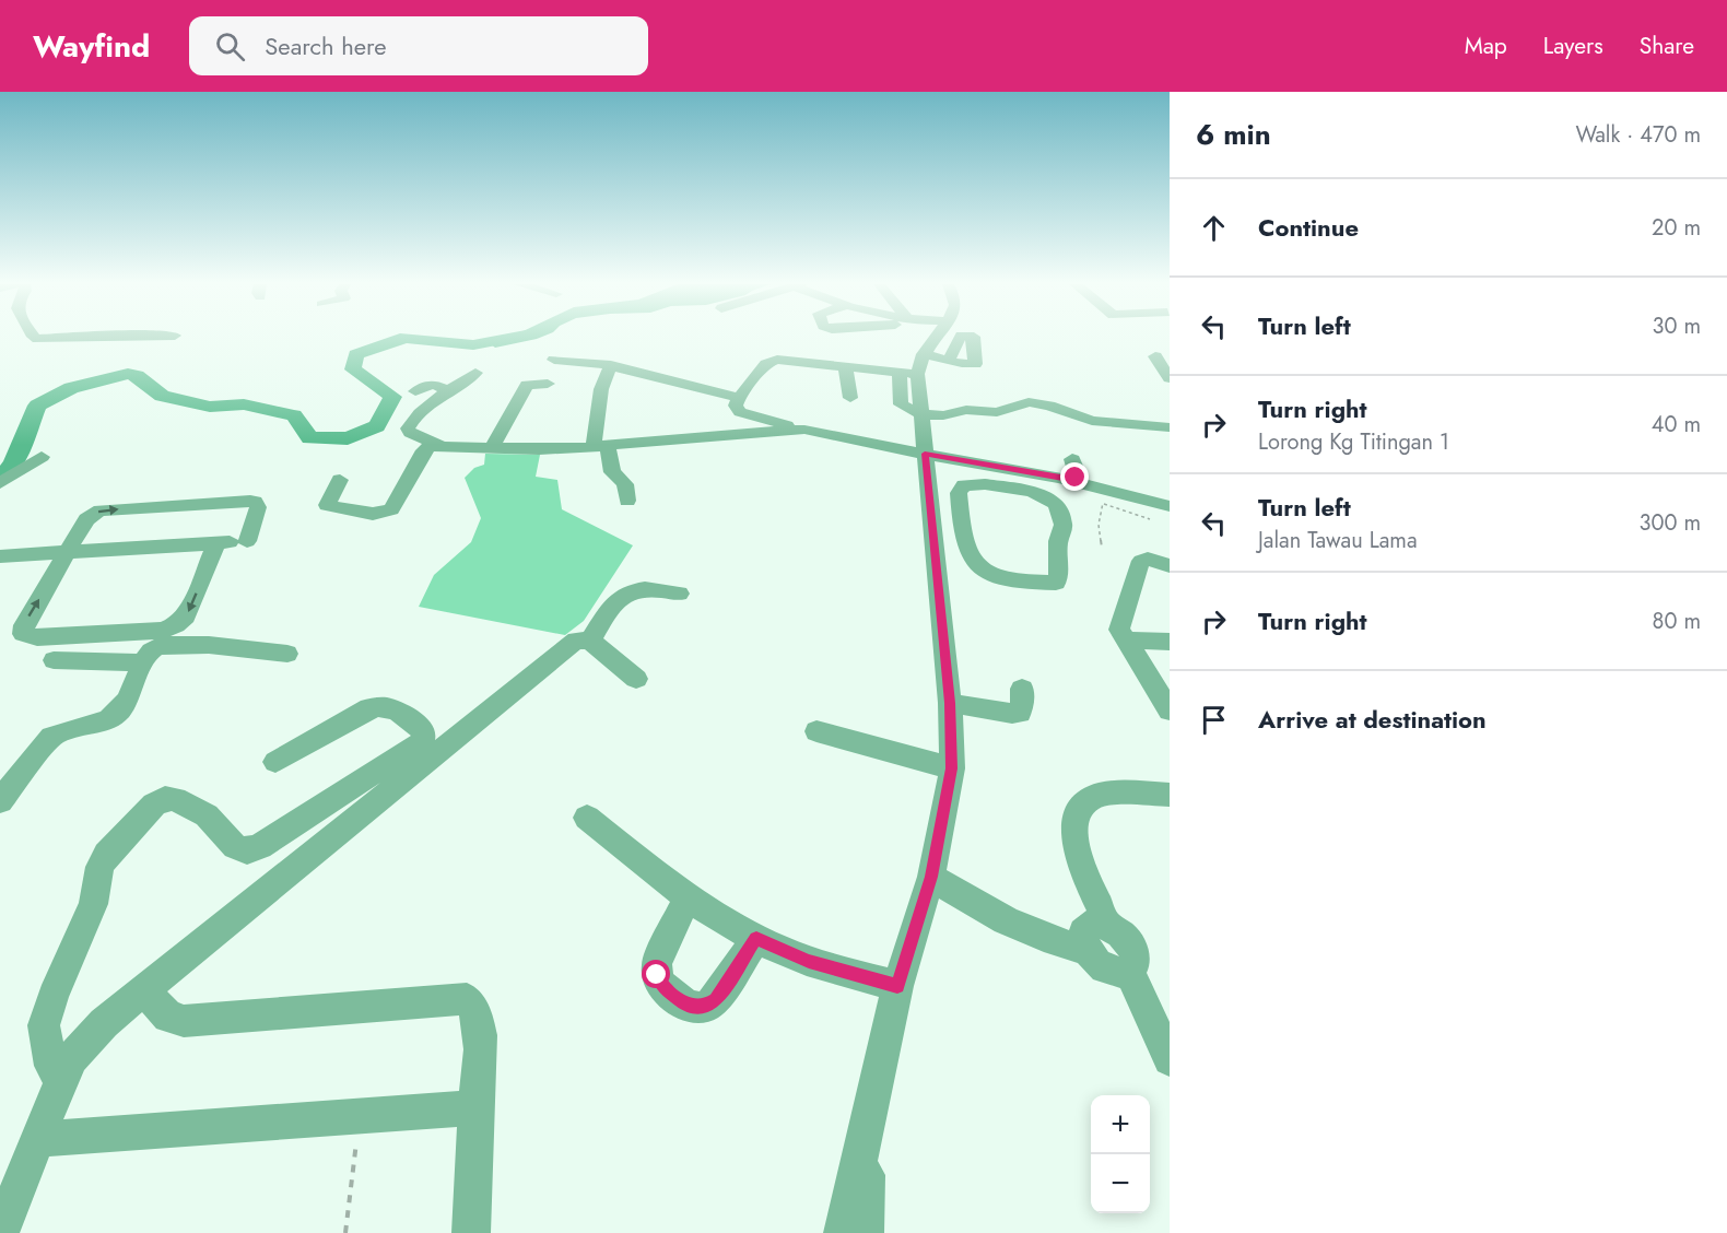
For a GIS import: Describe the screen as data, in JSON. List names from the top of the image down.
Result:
{
  "page": {
    "header": "Wayfind",
    "search": "Search here",
    "nav": ["Map", "Layers", "Share"],
    "heading": ["6 min", "Walk · 470 m"],
    "list": [
      ["Continue", "20 m"],
      ["Turn left", "30 m"],
      ["Turn right", "Lorong Kg Titingan 1", "40 m"],
      ["Turn left", "Jalan Tawau Lama", "300 m"],
      ["Turn right", "80 m"],
      "Arrive at destination"
    ],
    "map_buttons": ["+", "−"]
  }
}
